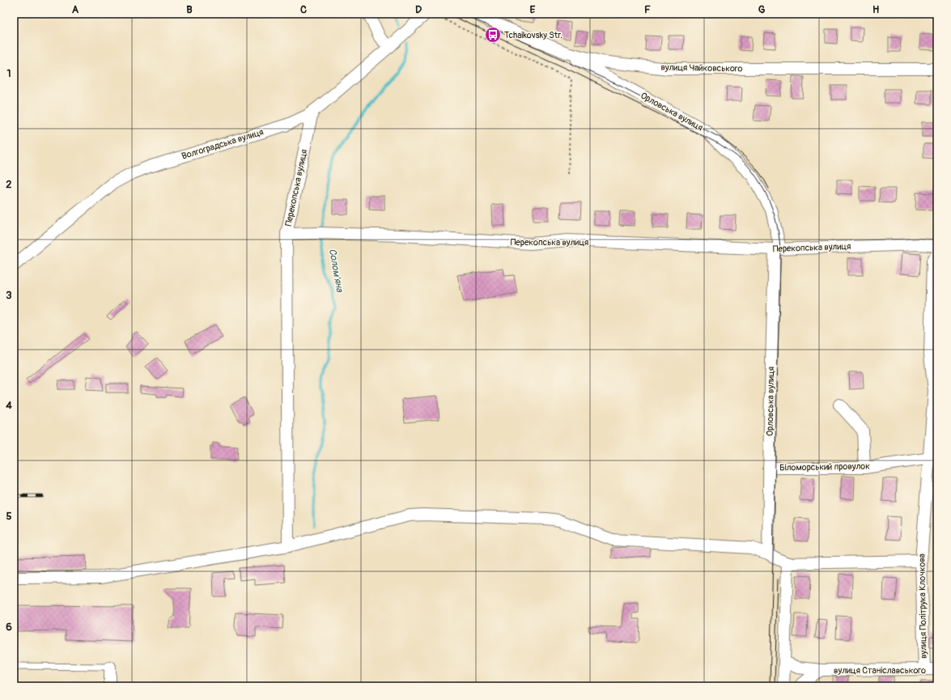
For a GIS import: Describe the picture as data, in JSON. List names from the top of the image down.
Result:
{
  "streets": {
    "street": [
      "вулиця Чайковського",
      "Орловська вулиця",
      "Волгоградська вулиця",
      "Перекопська вулиця",
      "Біломорський провулок",
      "вулиця Політрука Клочкова",
      "вулиця Станіславського"
    ]
  },
  "crossings": [
    ["вулиця Чайковського", "Орловська вулиця"],
    ["Орловська вулиця", "Перекопська вулиця"],
    ["Орловська вулиця", "Біломорський провулок"],
    ["Волгоградська вулиця", "Перекопська вулиця"],
    ["Біломорський провулок", "вулиця Політрука Клочкова"],
    ["вулиця Політрука Клочкова", "вулиця Станіславського"]
  ],
  "water": ["Солом'яна"],
  "places": {
    "bus stop": ["Tchaikovsky Str."]
  },
  "grid": {
    "columns": [
      "A",
      "B",
      "C",
      "D",
      "E",
      "F",
      "G",
      "H"
    ],
    "rows": [
      "1",
      "2",
      "3",
      "4",
      "5",
      "6"
    ]
  }
}
